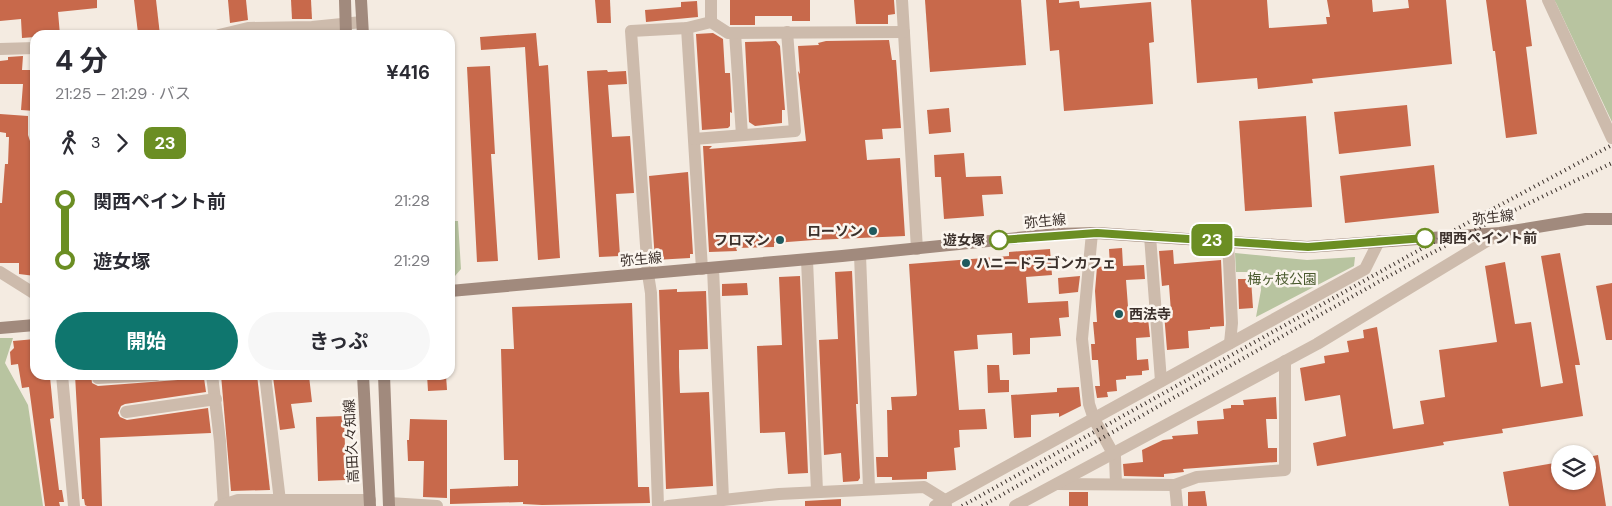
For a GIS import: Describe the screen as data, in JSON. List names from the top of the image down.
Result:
{
  "streets": {
    "street": ["弥生線", "高田久々知線"]
  },
  "parks": ["梅ヶ枝公園"],
  "places": [
    "ローソン",
    "関西ペイント前",
    "フロマン",
    "遊女塚",
    "ハニードラゴンカフェ",
    "西法寺"
  ],
  "lines": ["bus line 23"],
  "page": {
    "on_map": "23",
    "heading": ["4 分", "21:25 – 21:29 · バス", "¥416"],
    "legs": ["3", "23"],
    "list": [
      {
        "name": "関西ペイント前",
        "value": "21:28"
      },
      {
        "name": "遊女塚",
        "value": "21:29"
      }
    ],
    "buttons": ["開始", "きっぷ"]
  }
}
